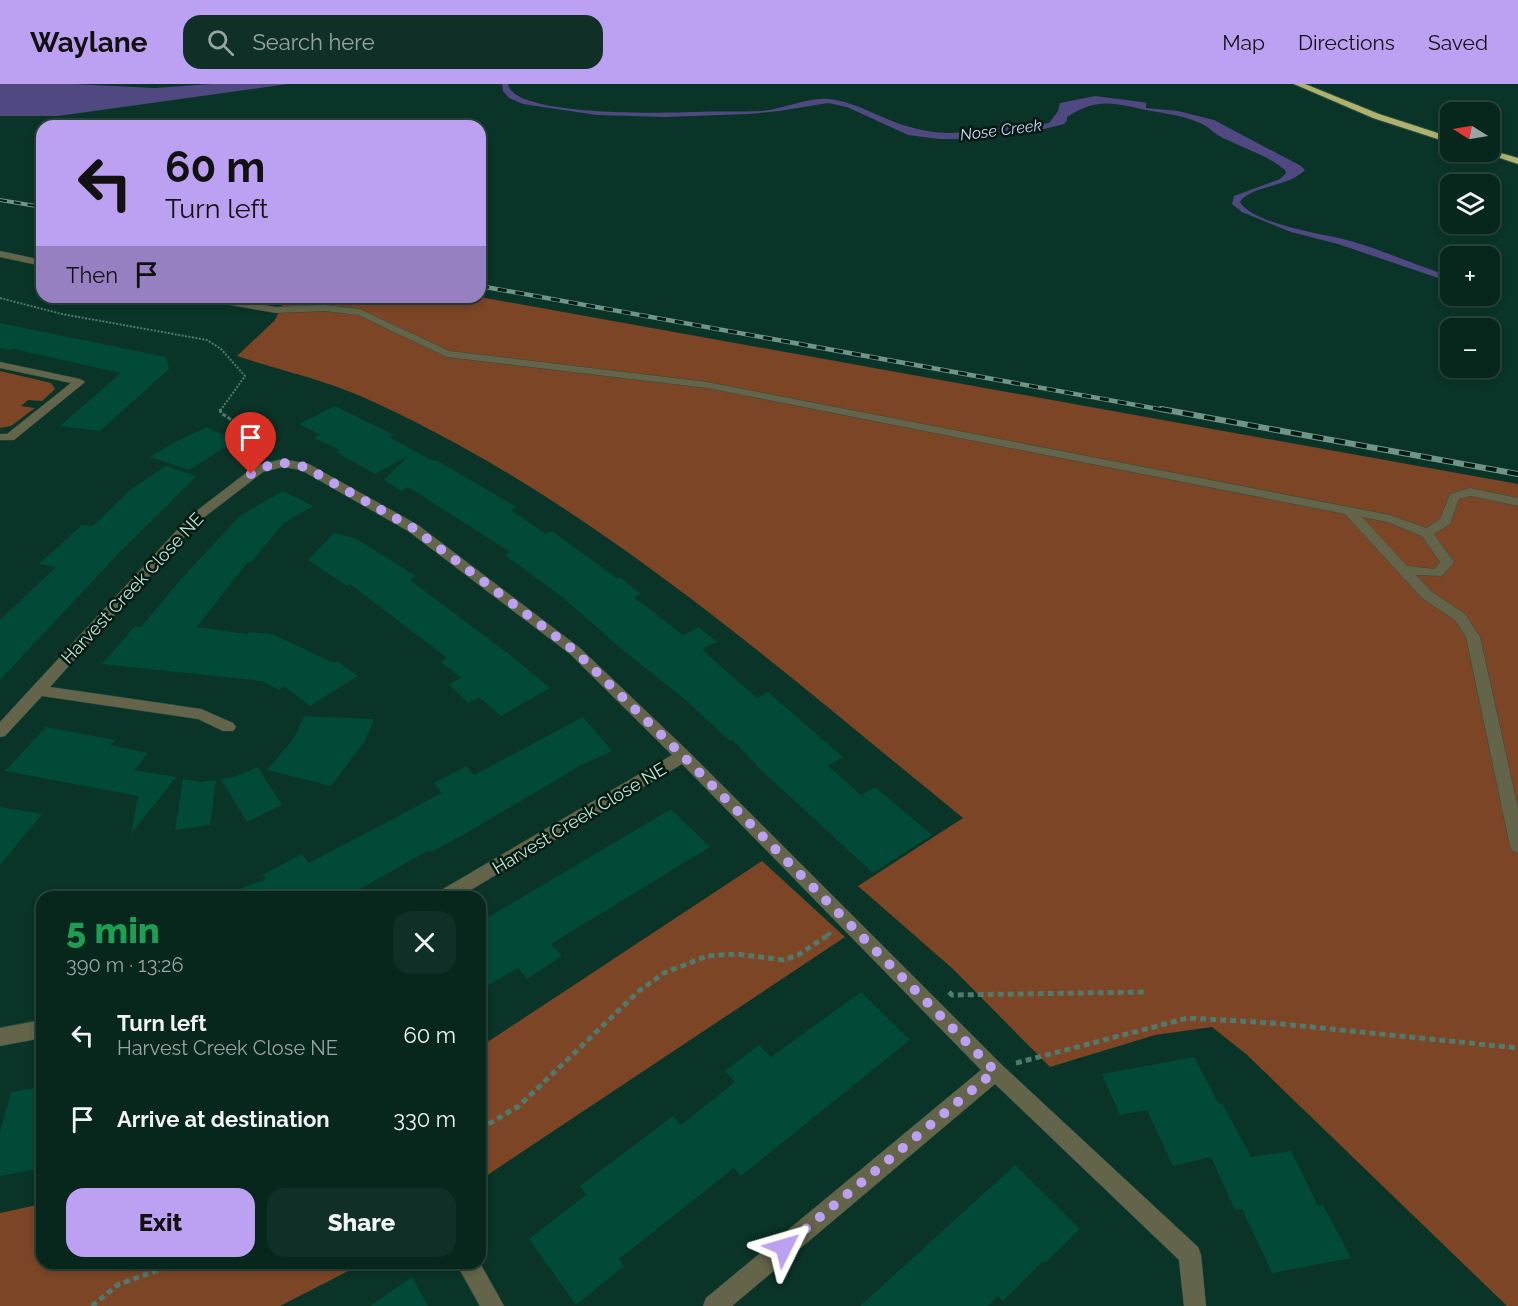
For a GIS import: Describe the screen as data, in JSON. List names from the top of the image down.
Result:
{
  "streets": {
    "street": ["Harvest Creek Close NE"]
  },
  "water": ["Nose Creek"],
  "north": "left",
  "page": {
    "header": "Waylane",
    "search": "Search here",
    "nav": ["Map", "Directions", "Saved"],
    "map_buttons": ["+", "−"],
    "turn": ["60 m", "Turn left"],
    "then": "Then",
    "heading": ["5 min", "390 m · 13:26"],
    "list": [
      {
        "name": "Turn left",
        "note": "Harvest Creek Close NE",
        "value": "60 m"
      },
      {
        "name": "Arrive at destination",
        "value": "330 m"
      }
    ],
    "buttons": ["Exit", "Share"]
  }
}
